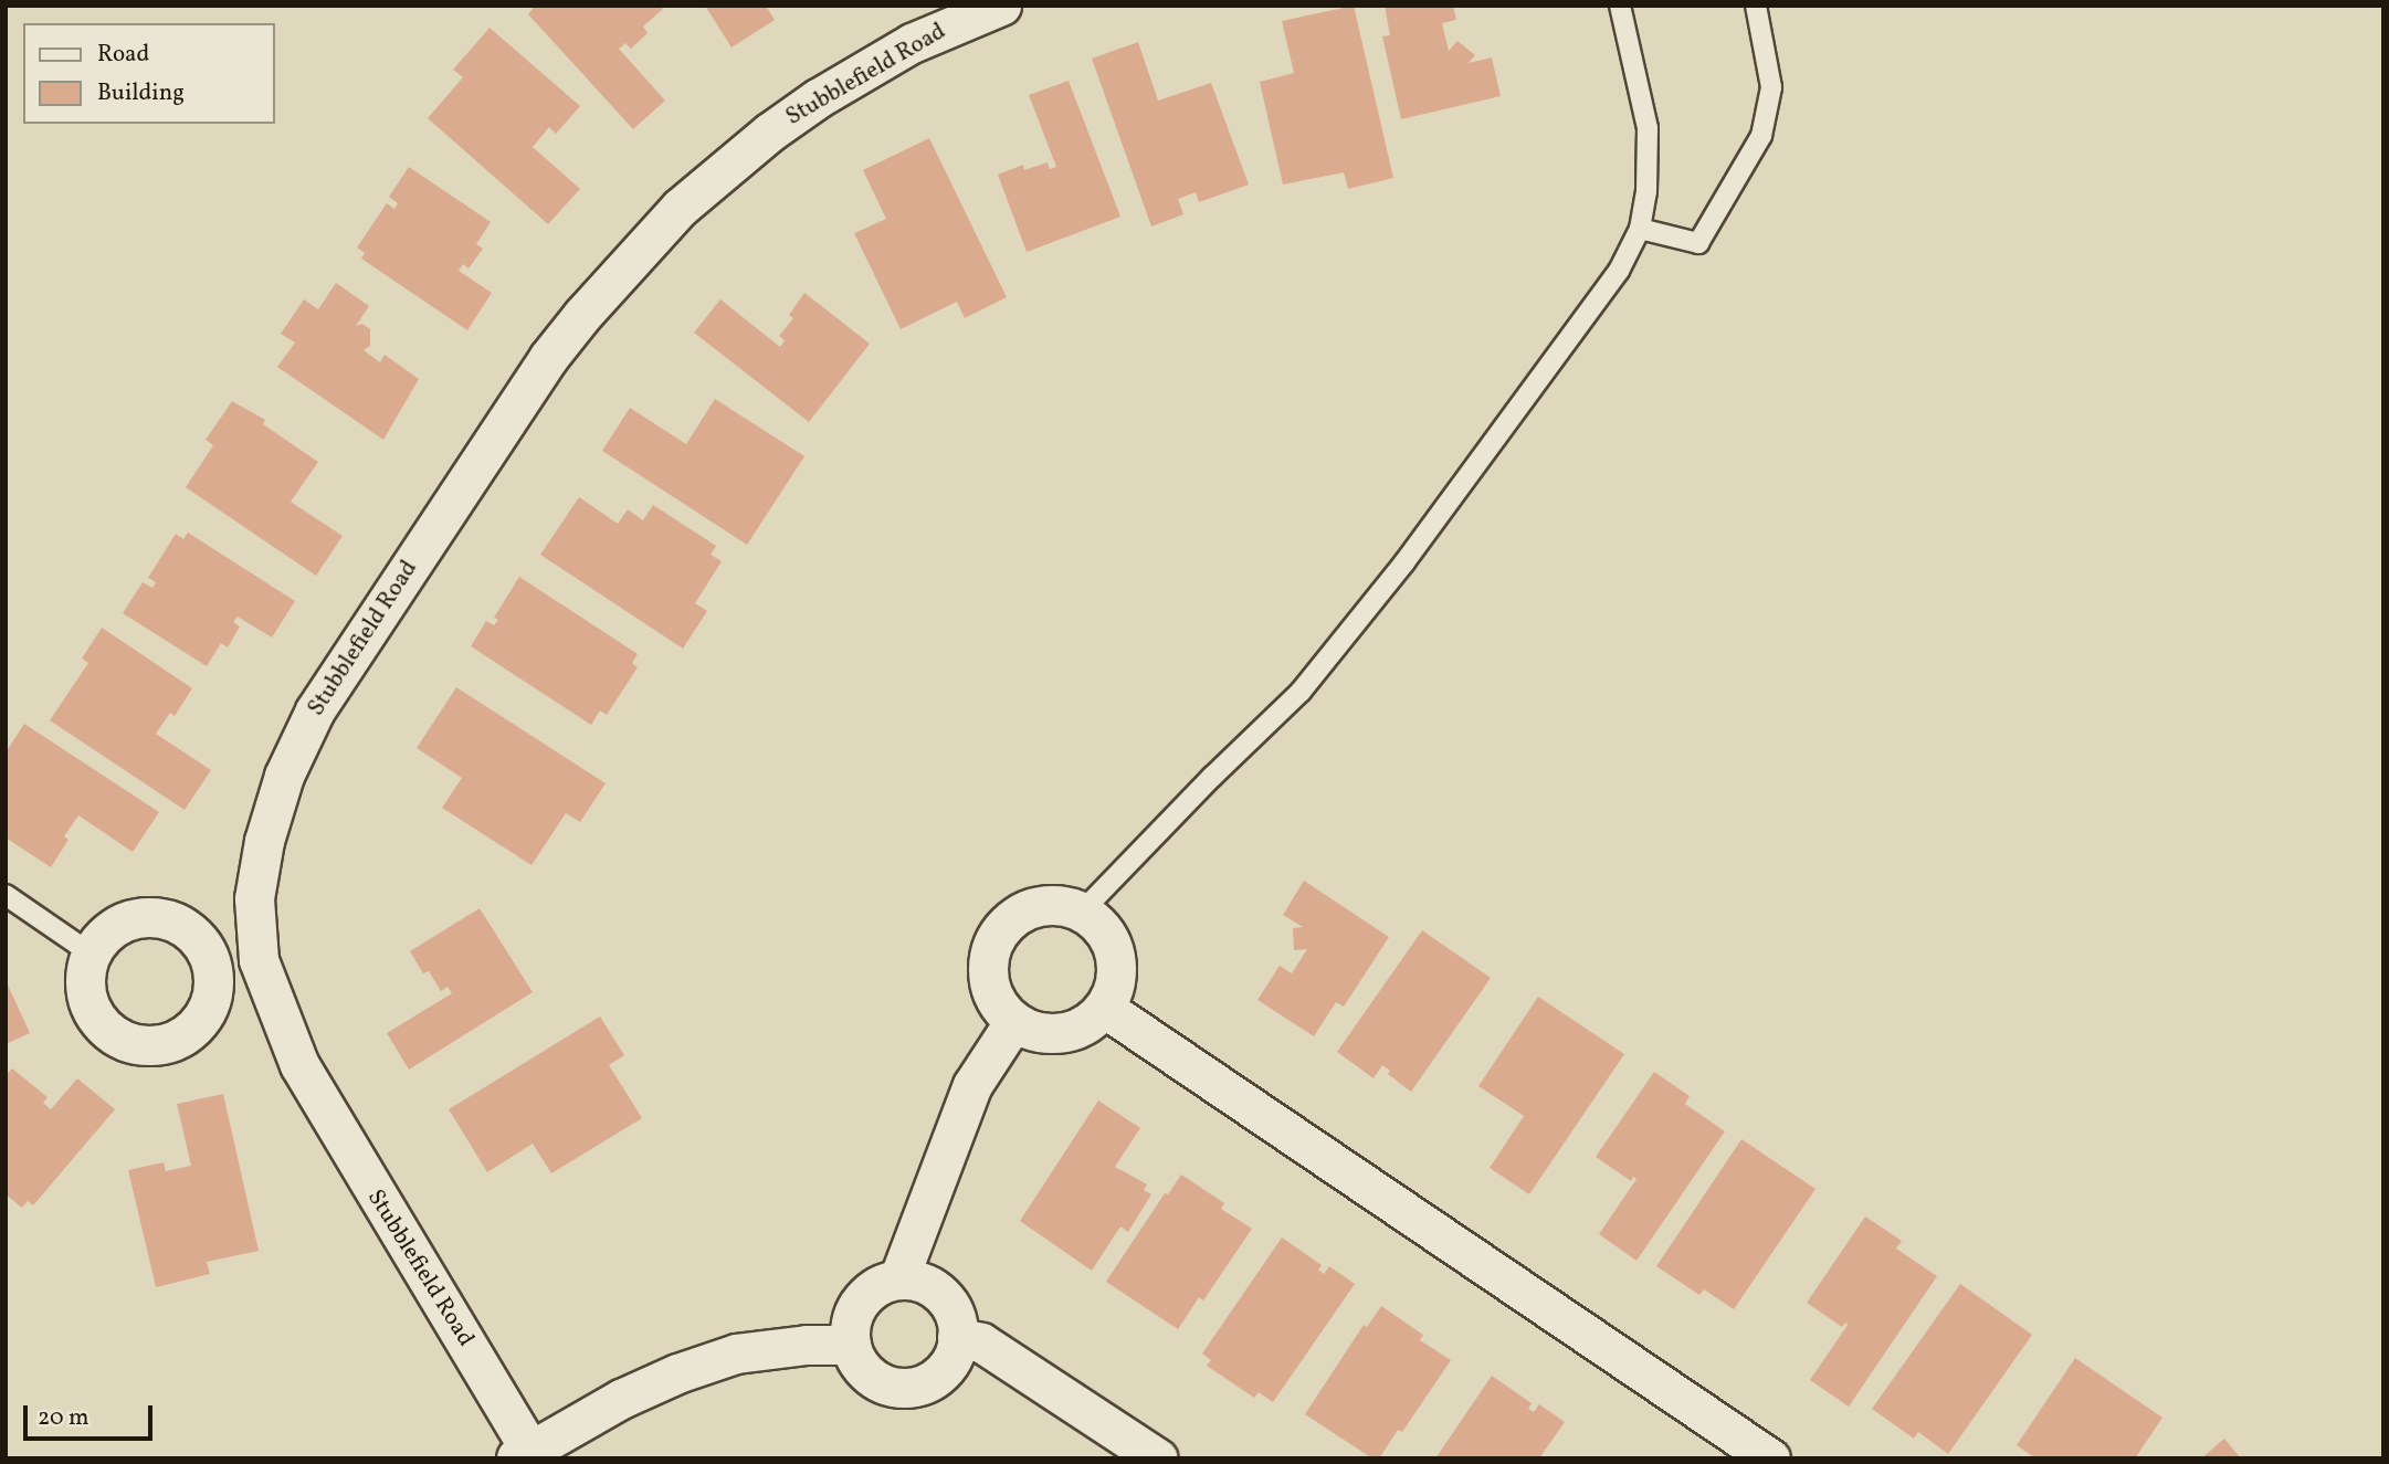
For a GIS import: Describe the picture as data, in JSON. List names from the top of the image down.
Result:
{
  "streets": {
    "street": ["Stubblefield Road"]
  },
  "legend": ["Road", "Building"],
  "scale_bar": "20 m"
}
